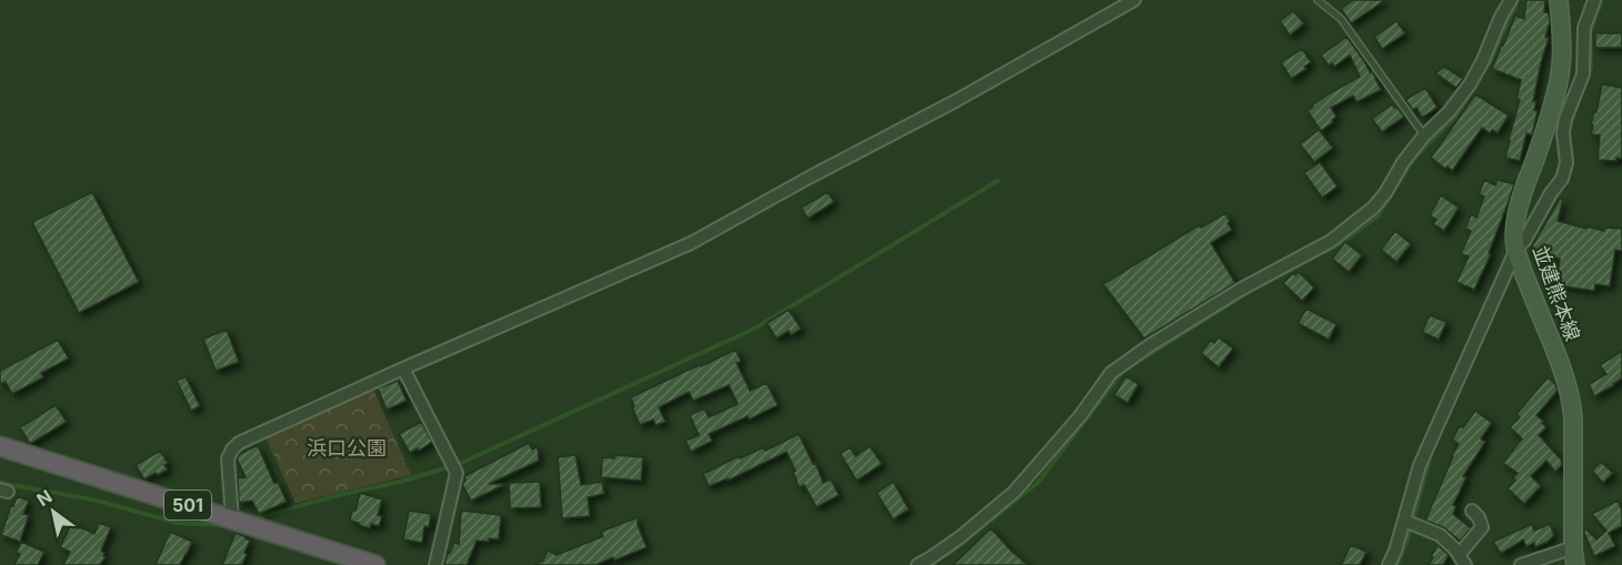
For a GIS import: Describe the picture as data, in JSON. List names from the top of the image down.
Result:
{
  "streets": {
    "highway": ["501"],
    "main road": ["並建熊本線"]
  },
  "parks": ["浜口公園"],
  "north": "top left"
}
